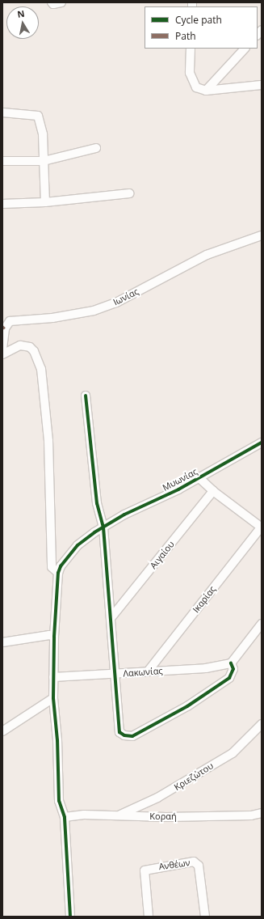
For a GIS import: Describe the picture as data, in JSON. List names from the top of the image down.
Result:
{
  "streets": {
    "street": [
      "Ιωνίας",
      "Μυωνίας",
      "Αιγαίου",
      "Ικαρίας",
      "Λακωνίας",
      "Κριεζώτου",
      "Κοραή",
      "Ανθέων"
    ]
  },
  "crossings": [
    ["Ικαρίας", "Λακωνίας"],
    ["Κριεζώτου", "Κοραή"]
  ],
  "legend": ["Cycle path", "Path"],
  "north": "top"
}
